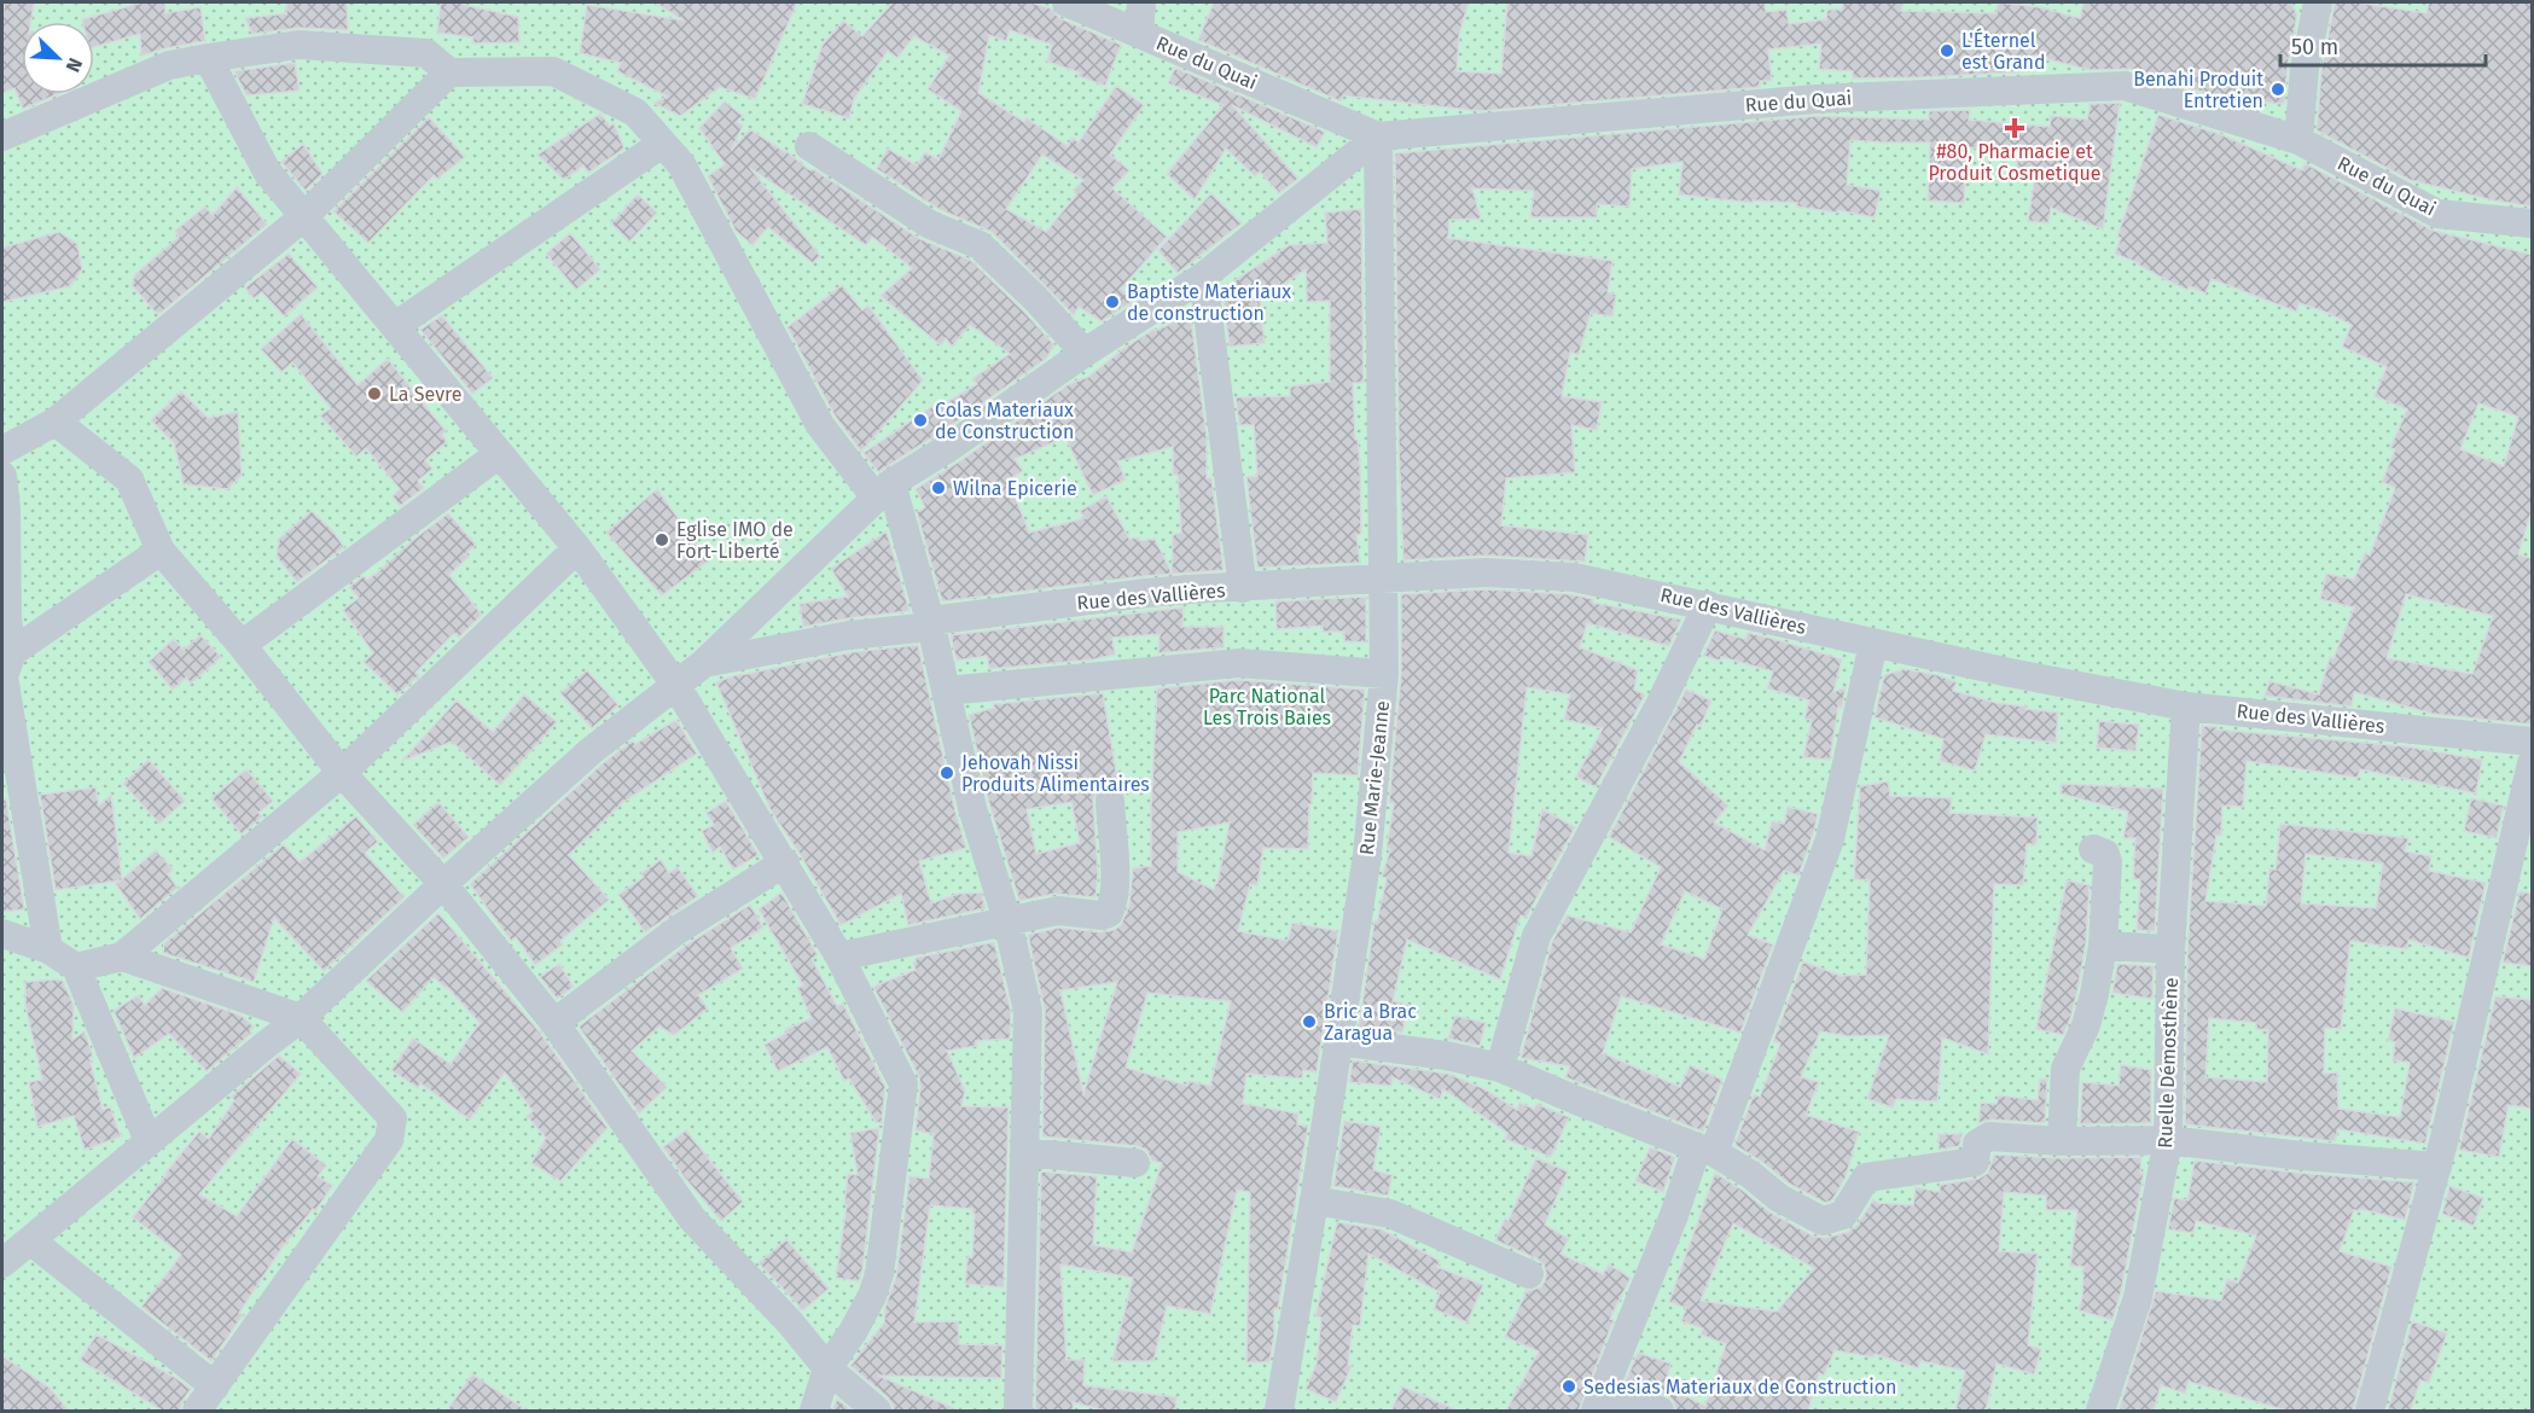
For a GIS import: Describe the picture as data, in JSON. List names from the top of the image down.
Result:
{
  "streets": {
    "street": [
      "Rue du Quai",
      "Rue des Vallières",
      "Rue Marie-Jeanne",
      "Ruelle Démosthène"
    ]
  },
  "crossings": [
    ["Rue du Quai", "Rue Marie-Jeanne"],
    ["Rue des Vallières", "Rue Marie-Jeanne"],
    ["Rue des Vallières", "Ruelle Démosthène"]
  ],
  "parks": ["Parc National Les Trois Baies"],
  "places": {
    "other": [
      "L'Éternel est Grand",
      "Benahi Produit Entretien",
      "Baptiste Materiaux de construction",
      "La Sevre",
      "Colas Materiaux de Construction",
      "Wilna Epicerie",
      "Eglise IMO de Fort-Liberté",
      "Jehovah Nissi Produits Alimentaires",
      "Bric a Brac Zaragua",
      "Sedesias Materiaux de Construction"
    ],
    "health": ["#80, Pharmacie et Produit Cosmetique"]
  },
  "scale_bar": "50 m",
  "north": "bottom right"
}
